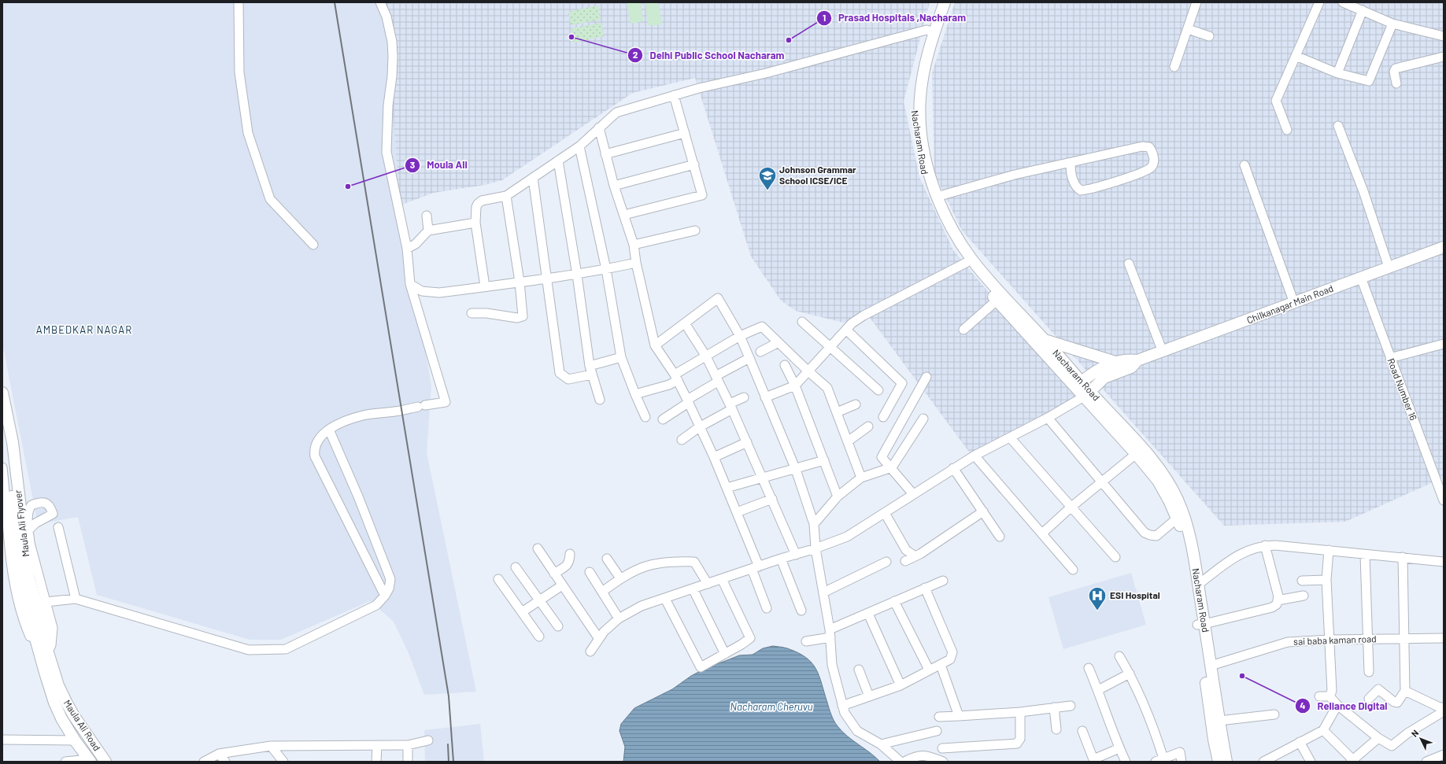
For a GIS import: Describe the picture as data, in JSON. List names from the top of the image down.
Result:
{
  "streets": {
    "main road": [
      "Nacharam Road",
      "Chilkanagar Main Road",
      "Maula Ali Flyover",
      "Maula Ali Road"
    ],
    "street": ["Road Number 16", "sai baba kaman road"]
  },
  "crossings": [
    ["Nacharam Road", "sai baba kaman road"],
    ["Chilkanagar Main Road", "Road Number 16"],
    ["Maula Ali Flyover", "Maula Ali Road"]
  ],
  "districts": ["AMBEDKAR NAGAR"],
  "water": ["Nacharam Cheruvu"],
  "places": {
    "other": [
      "Delhi Public School Nacharam",
      "Prasad Hospitals ,Nacharam",
      "Moula Ali",
      "Reliance Digital"
    ],
    "school or university": ["Johnson Grammar School ICSE/ICE"],
    "hospital": ["ESI Hospital"]
  },
  "north": "top left"
}
